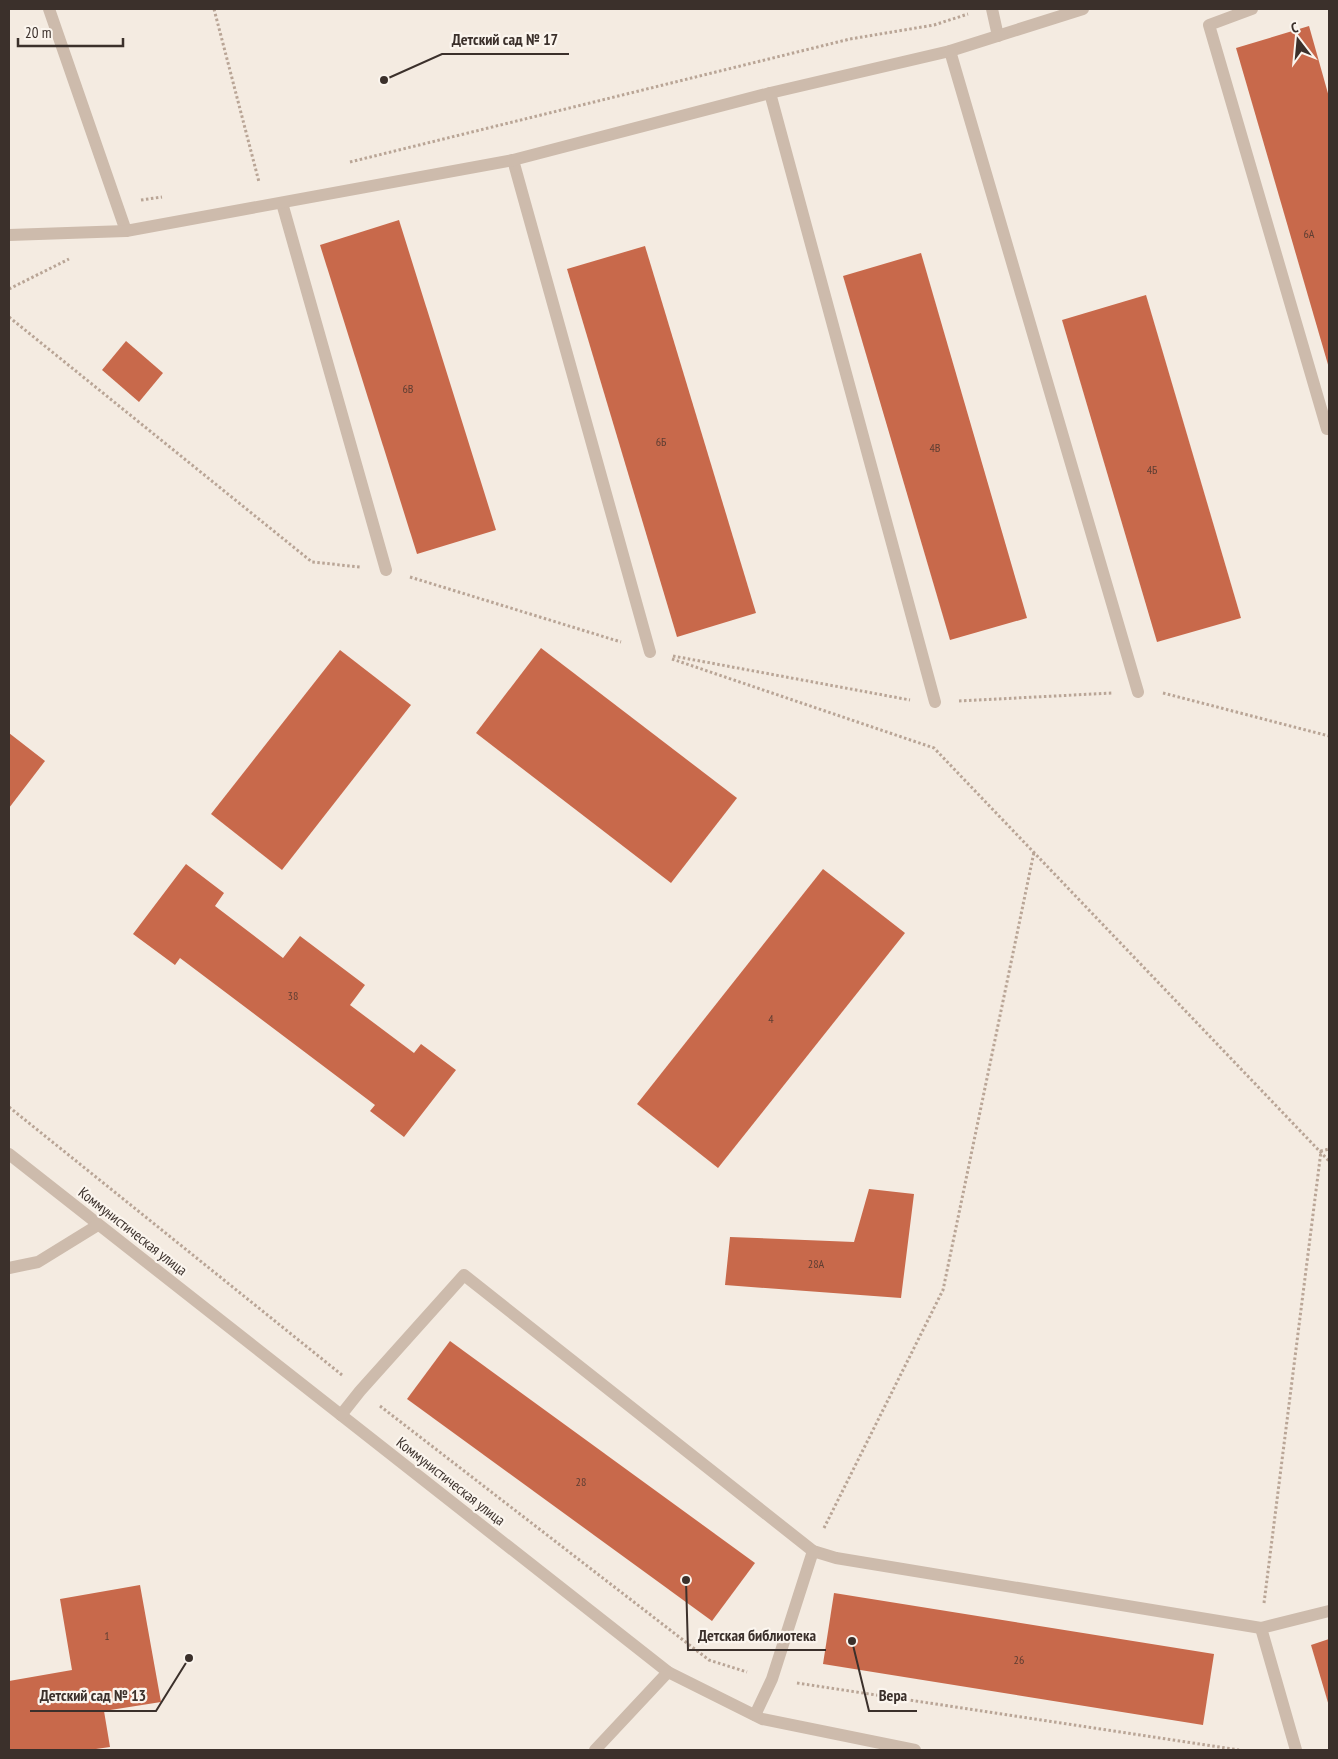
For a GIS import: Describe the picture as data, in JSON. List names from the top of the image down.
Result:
{
  "streets": {
    "street": ["Коммунистическая улица"]
  },
  "places": [
    "Детский сад № 17",
    "Детская библиотека",
    "Вера",
    "Детский сад № 13"
  ],
  "house_numbers": [
    "6А",
    "6В",
    "6Б",
    "4В",
    "4Б",
    "38",
    "4",
    "28А",
    "28",
    "1",
    "26"
  ],
  "scale_bar": "20 m",
  "north": "top"
}
